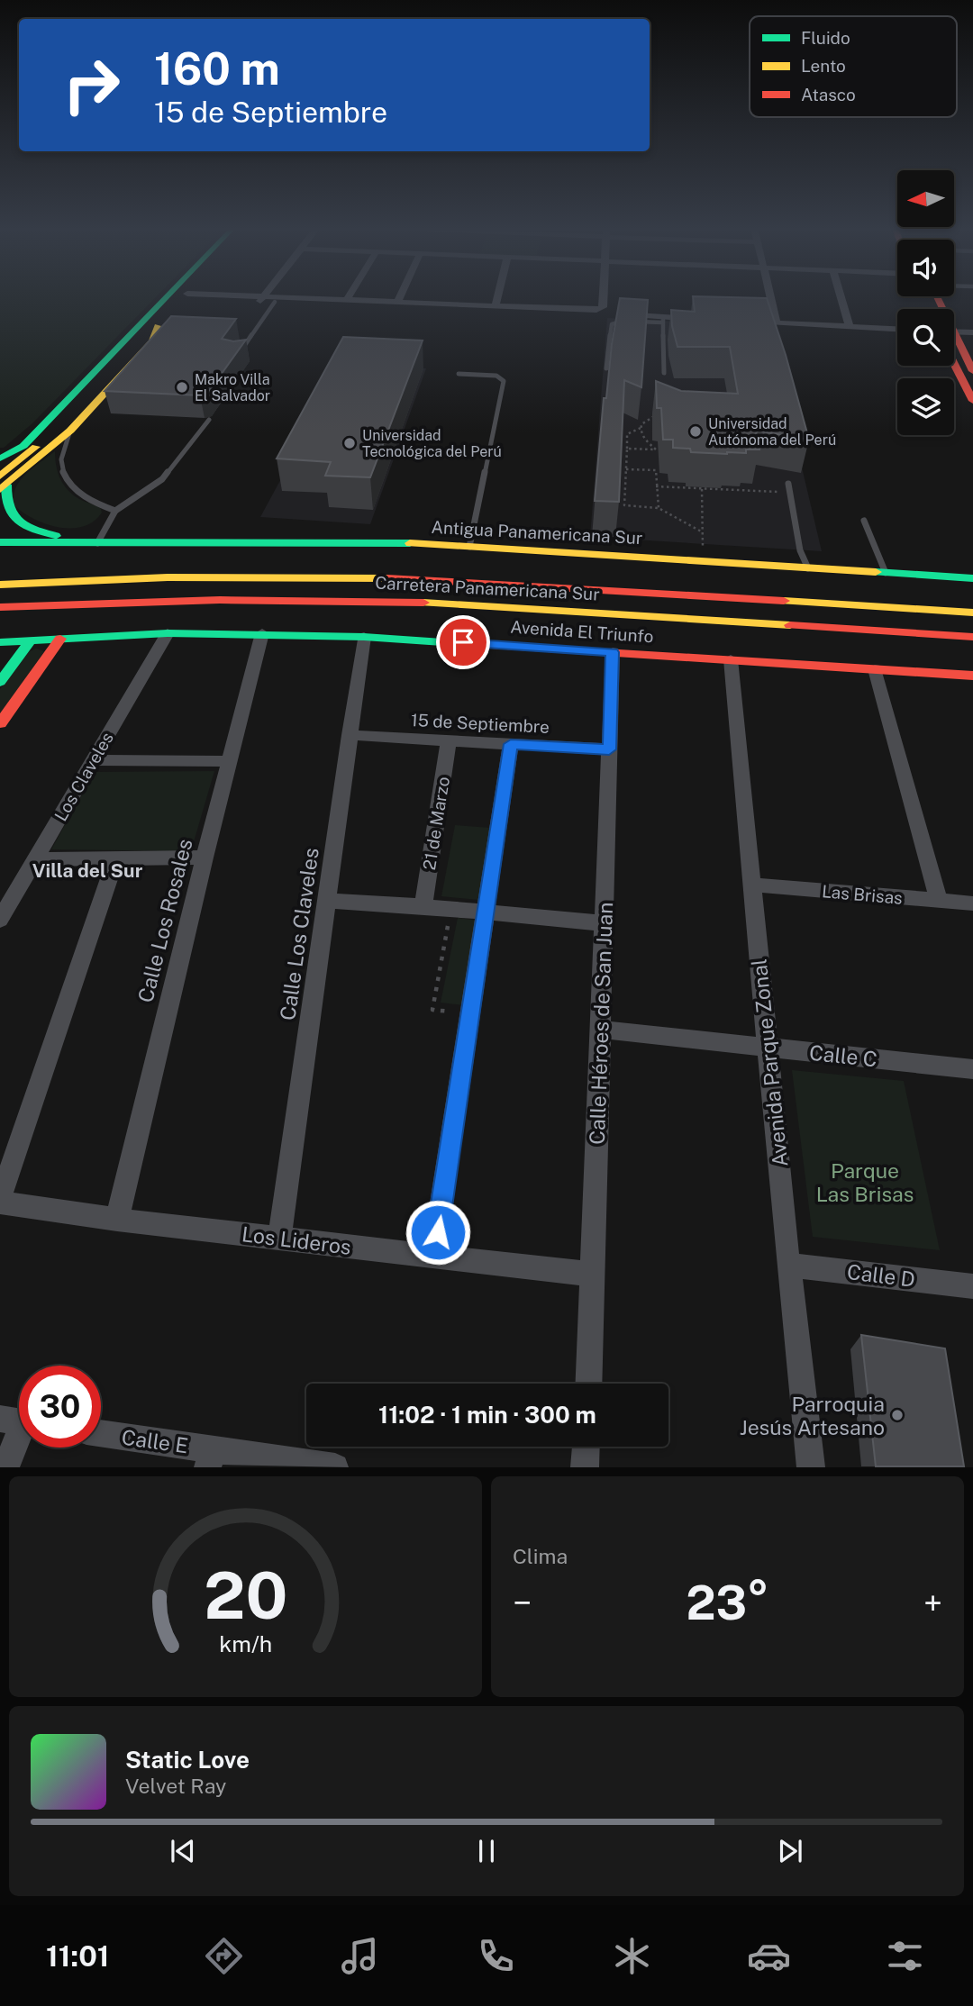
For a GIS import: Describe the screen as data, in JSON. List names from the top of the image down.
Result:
{
  "streets": {
    "main road": ["Antigua Panamericana Sur", "Carretera Panamericana Sur", "Avenida El Triunfo"],
    "street": [
      "15 de Septiembre",
      "Los Claveles",
      "21 de Marzo",
      "Las Brisas",
      "Calle Los Rosales",
      "Calle Los Claveles",
      "Calle Héroes de San Juan",
      "Calle C",
      "Avenida Parque Zonal",
      "Los Lideros",
      "Calle D",
      "Calle E"
    ]
  },
  "crossings": [
    ["Avenida El Triunfo", "Los Claveles"],
    ["Avenida El Triunfo", "Calle Los Rosales"],
    ["Avenida El Triunfo", "Calle Los Claveles"],
    ["Avenida El Triunfo", "Calle Héroes de San Juan"],
    ["Avenida El Triunfo", "Avenida Parque Zonal"],
    ["15 de Septiembre", "21 de Marzo"],
    ["15 de Septiembre", "Calle Los Claveles"],
    ["15 de Septiembre", "Calle Héroes de San Juan"],
    ["Las Brisas", "Avenida Parque Zonal"],
    ["Calle Los Rosales", "Los Lideros"],
    ["Calle Los Claveles", "Los Lideros"],
    ["Calle Héroes de San Juan", "Calle C"],
    ["Calle Héroes de San Juan", "Los Lideros"],
    ["Calle C", "Avenida Parque Zonal"],
    ["Avenida Parque Zonal", "Calle D"]
  ],
  "districts": ["Villa del Sur"],
  "parks": ["Parque Las Brisas"],
  "places": [
    "Makro Villa El Salvador",
    "Universidad Autónoma del Perú",
    "Universidad Tecnológica del Perú",
    "Parroquia Jesús Artesano"
  ],
  "legend": ["Fluido", "Lento", "Atasco"],
  "north": "left",
  "page": {
    "turn": ["160 m", "15 de Septiembre"],
    "limit": "30",
    "trip": "11:02 · 1 min · 300 m",
    "tile": "Clima",
    "heat": ["−", "23°", "+"],
    "song": ["Static Love", "Velvet Ray"],
    "tabs": "11:01",
    "gauge": ["20", "km/h"]
  }
}
